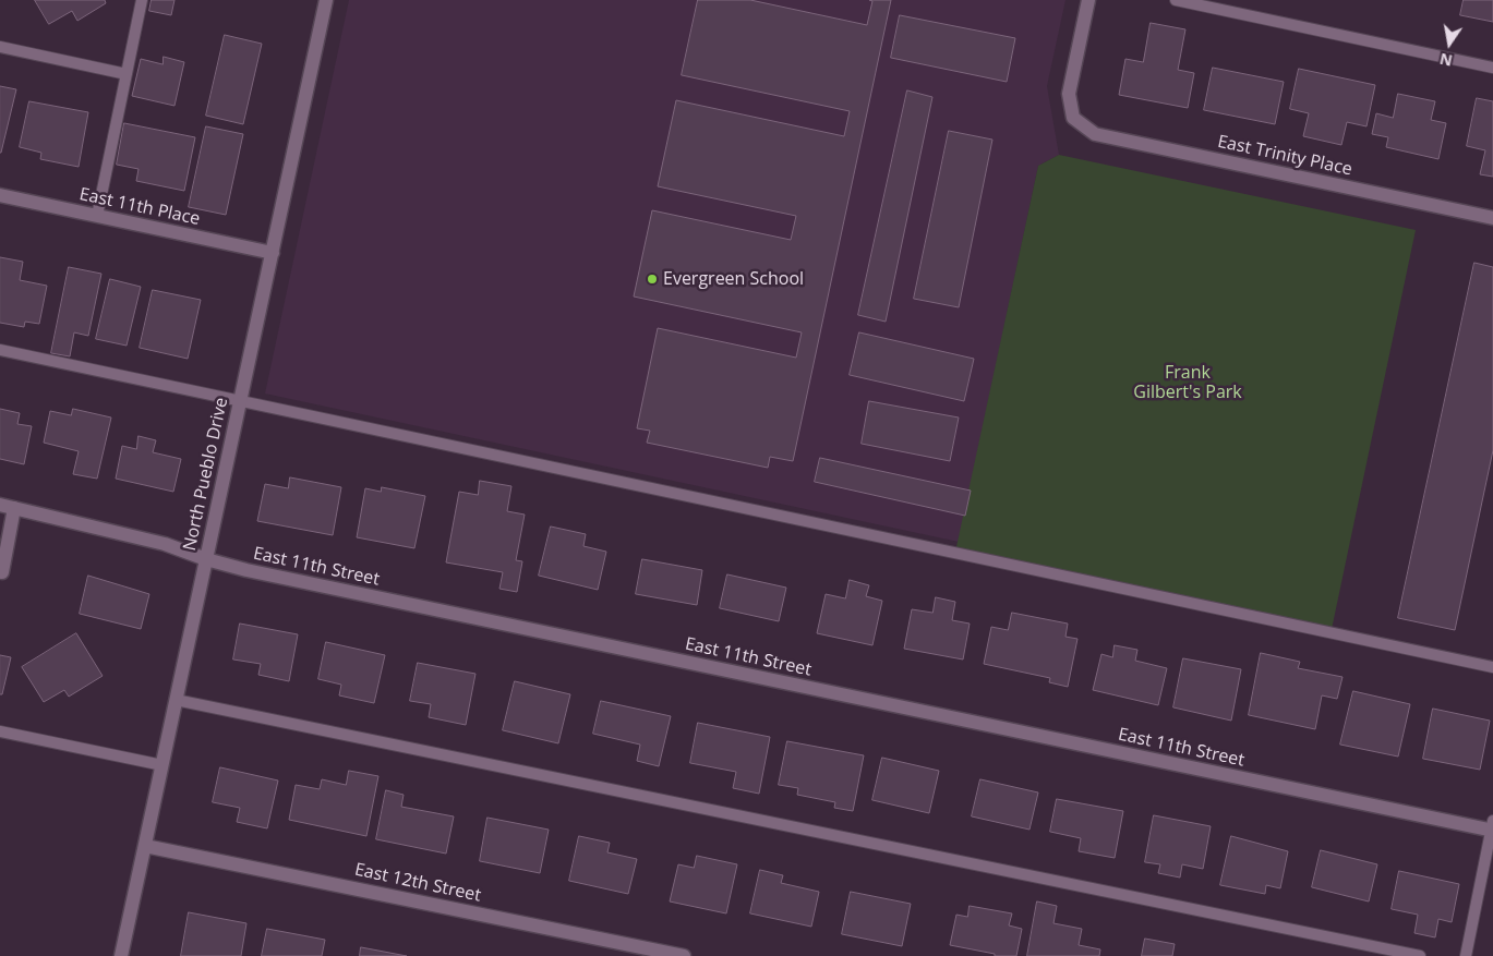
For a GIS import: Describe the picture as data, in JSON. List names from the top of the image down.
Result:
{
  "streets": {
    "street": [
      "East Trinity Place",
      "East 11th Place",
      "North Pueblo Drive",
      "East 11th Street",
      "East 12th Street"
    ]
  },
  "crossings": [
    ["East 11th Place", "North Pueblo Drive"],
    ["North Pueblo Drive", "East 11th Street"],
    ["North Pueblo Drive", "East 12th Street"]
  ],
  "parks": ["Frank Gilbert's Park"],
  "places": ["Evergreen School"],
  "north": "bottom"
}
